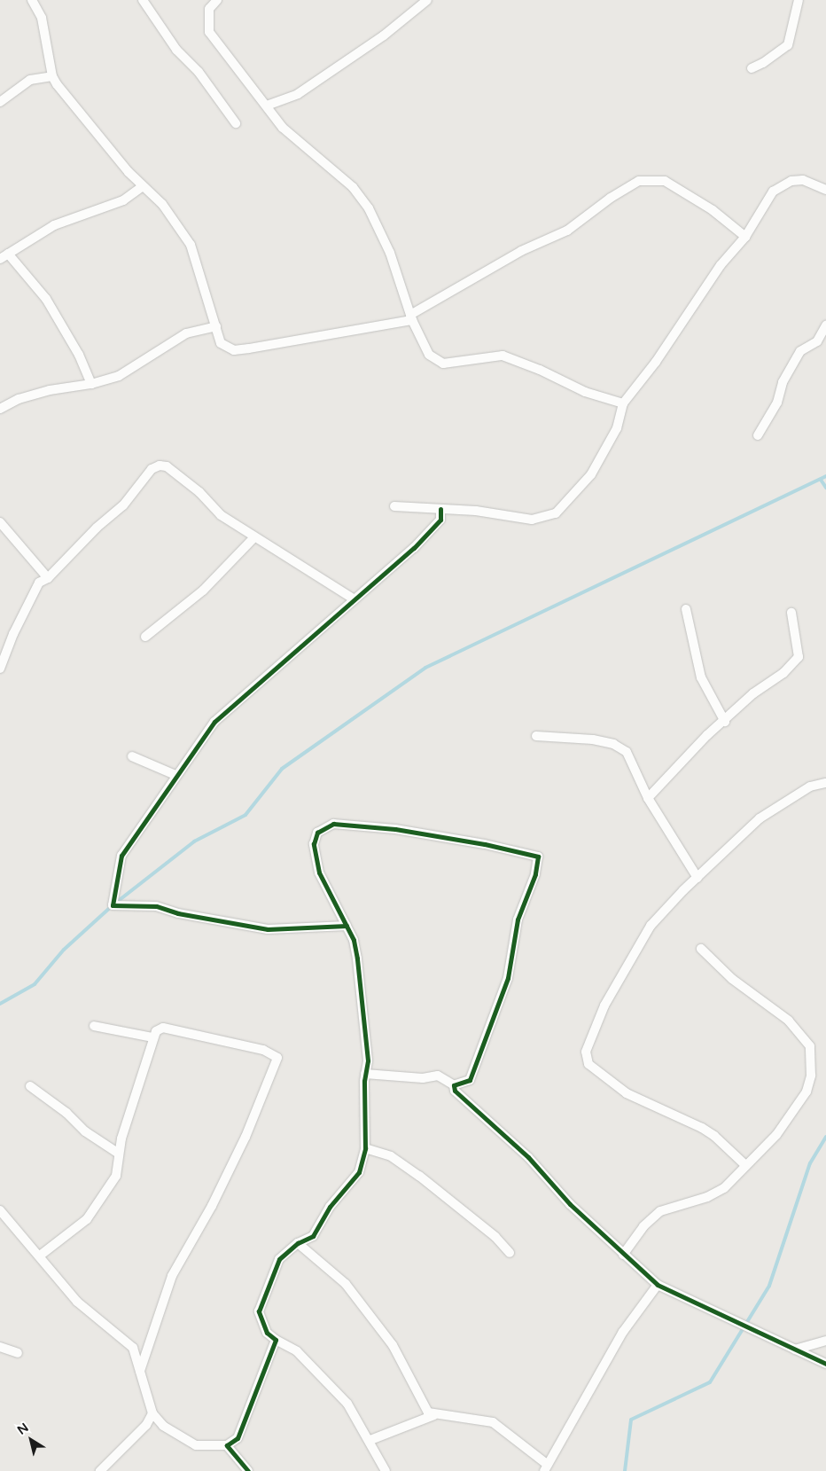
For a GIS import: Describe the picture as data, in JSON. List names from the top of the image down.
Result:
{
  "north": "top left"
}
